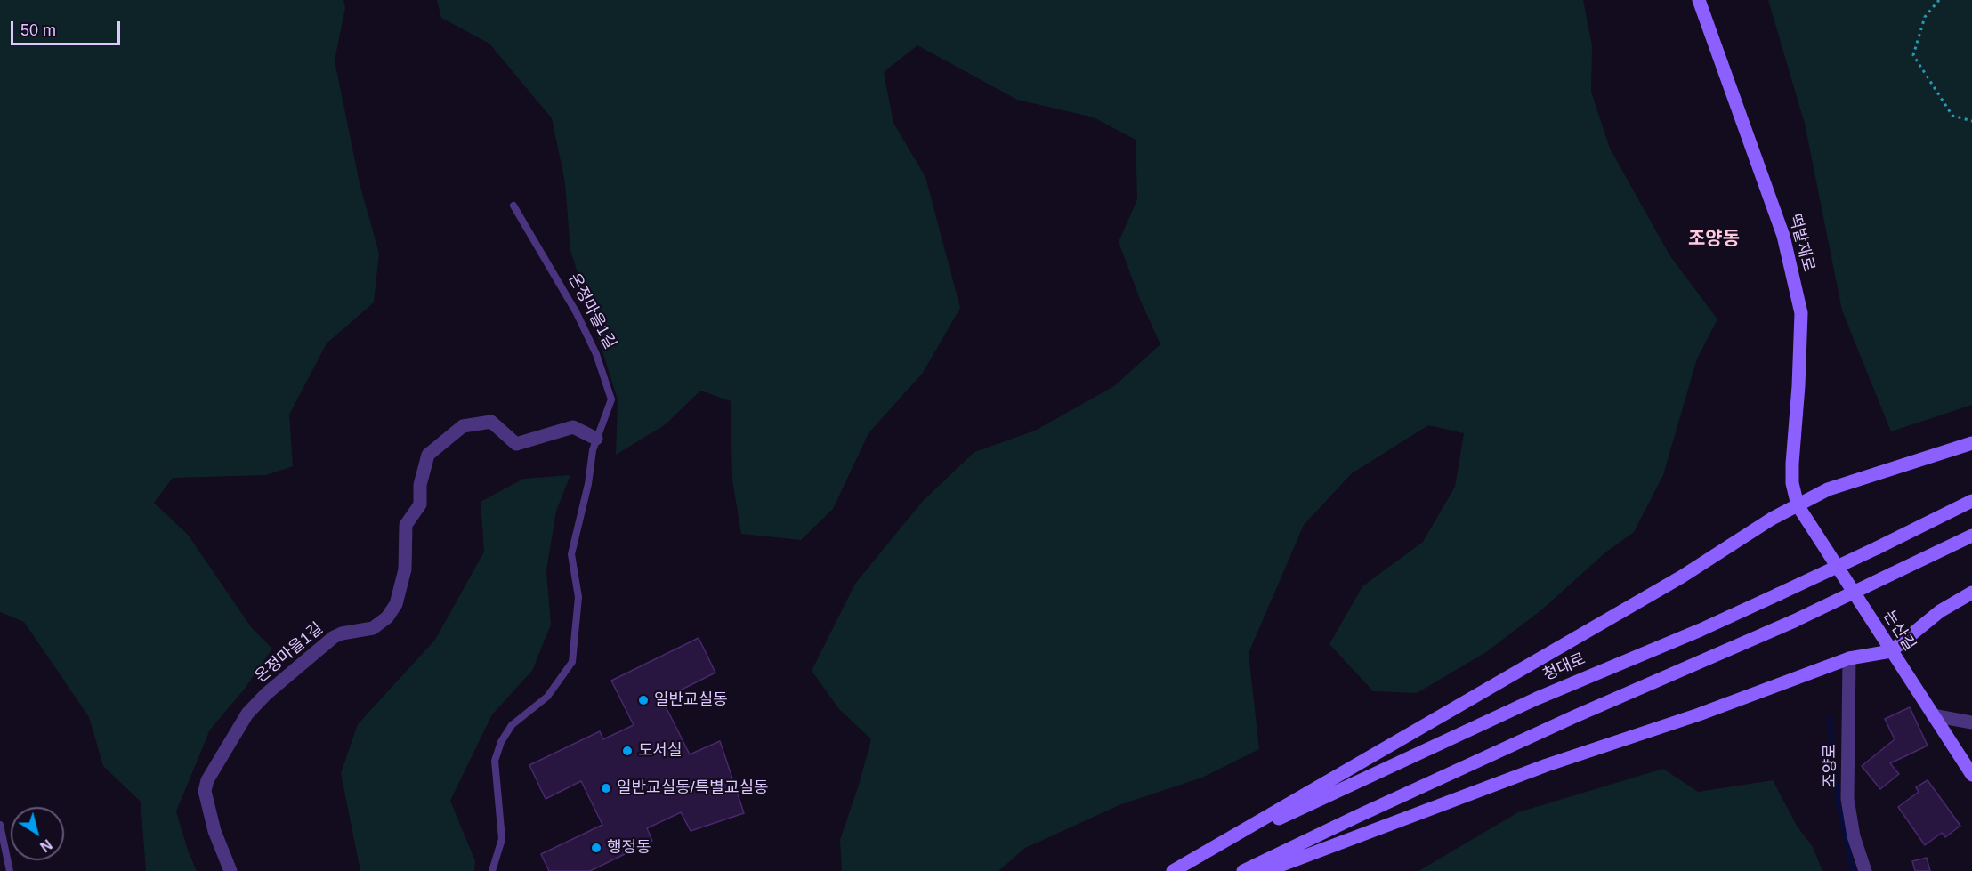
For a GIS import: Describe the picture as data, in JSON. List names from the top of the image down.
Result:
{
  "streets": {
    "street": [
      "떡밭재로",
      "온정마을1길",
      "논산길",
      "청대로",
      "조양로"
    ]
  },
  "crossings": [
    ["떡밭재로", "논산길"]
  ],
  "districts": ["조양동"],
  "places": [
    "일반교실동",
    "도서실",
    "일반교실동/특별교실동",
    "행정동"
  ],
  "scale_bar": "50 m",
  "north": "bottom right"
}
